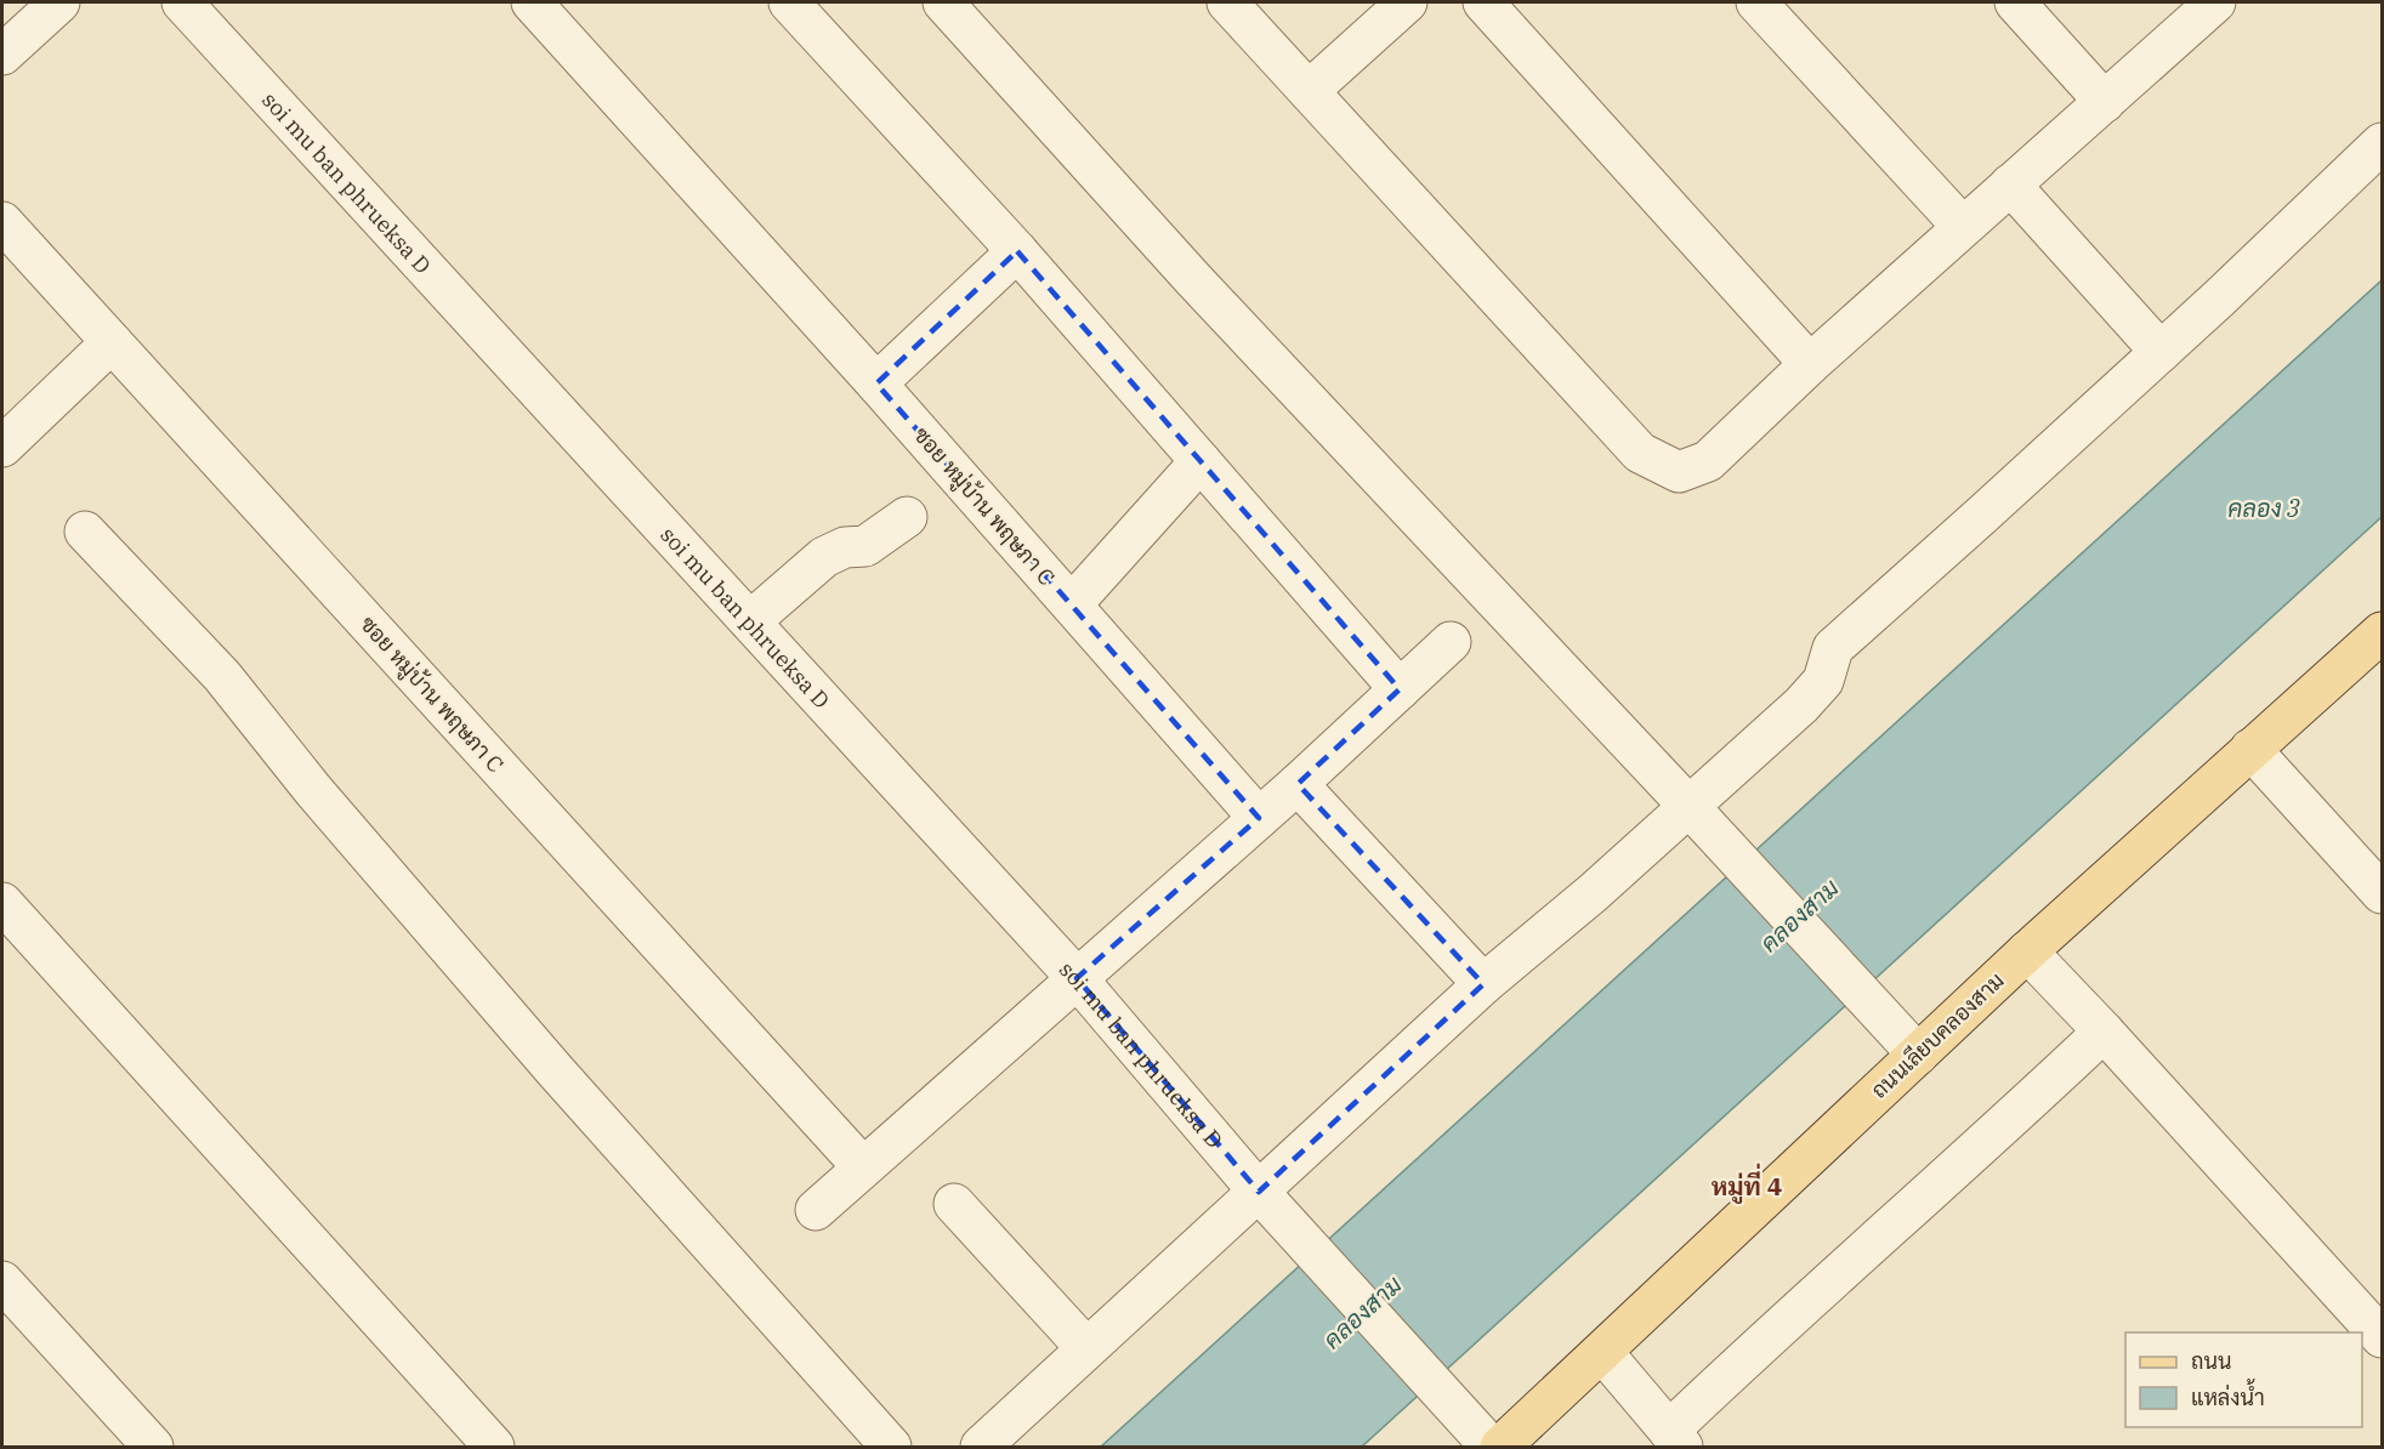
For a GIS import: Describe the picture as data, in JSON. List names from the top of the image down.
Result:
{
  "streets": {
    "main road": ["ถนนเลียบคลองสาม"],
    "street": ["soi mu ban phrueksa D", "ซอย หมู่บ้าน พฤษภา C"]
  },
  "districts": ["หมู่ที่ 4"],
  "water": ["คลอง 3", "คลองสาม"],
  "legend": ["ถนน", "แหล่งน้ำ"]
}
